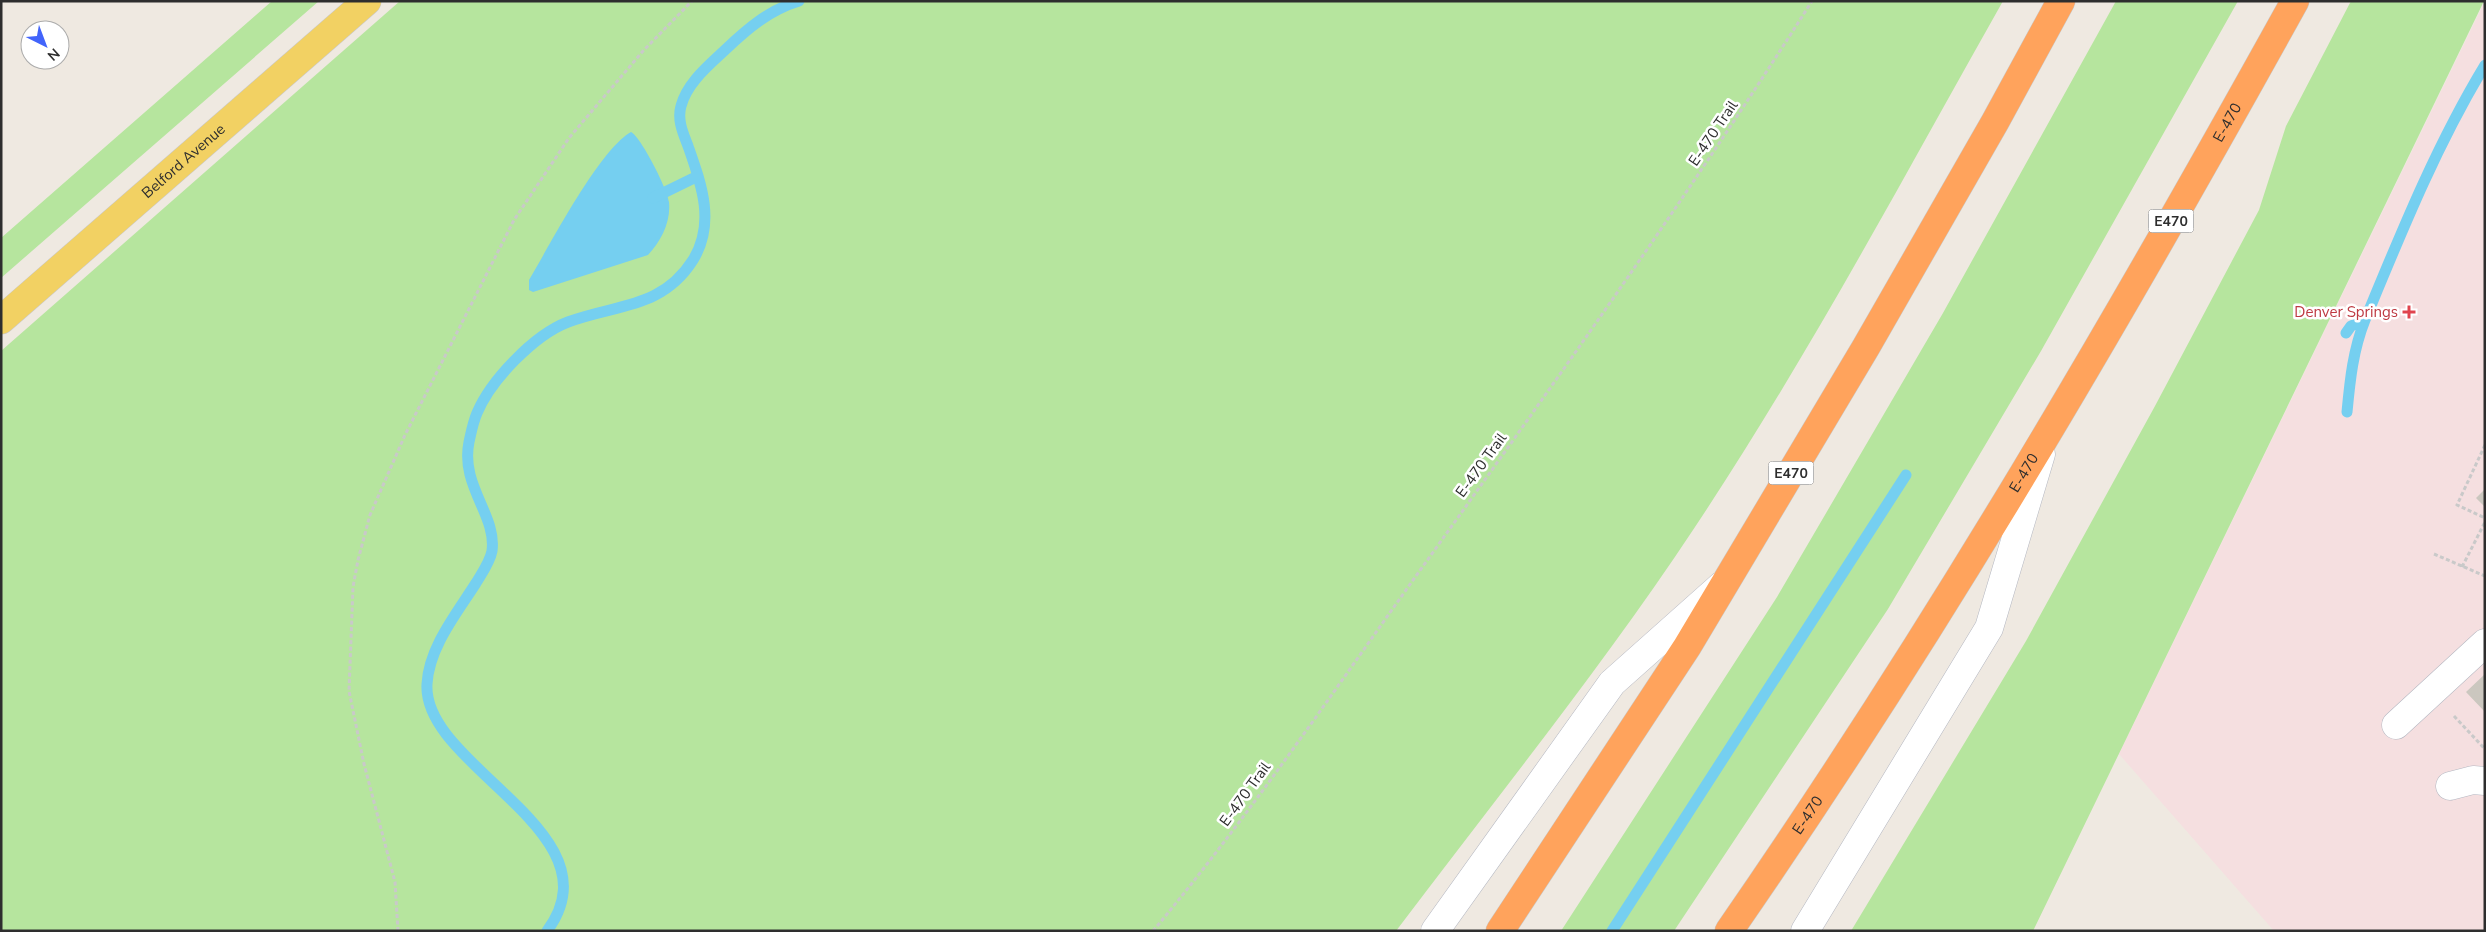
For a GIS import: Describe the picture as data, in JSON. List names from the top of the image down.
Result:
{
  "streets": {
    "highway": ["E-470", "E470"],
    "main road": ["Belford Avenue"],
    "path": ["E-470 Trail"]
  },
  "places": {
    "health": ["Denver Springs"]
  },
  "north": "bottom right"
}
